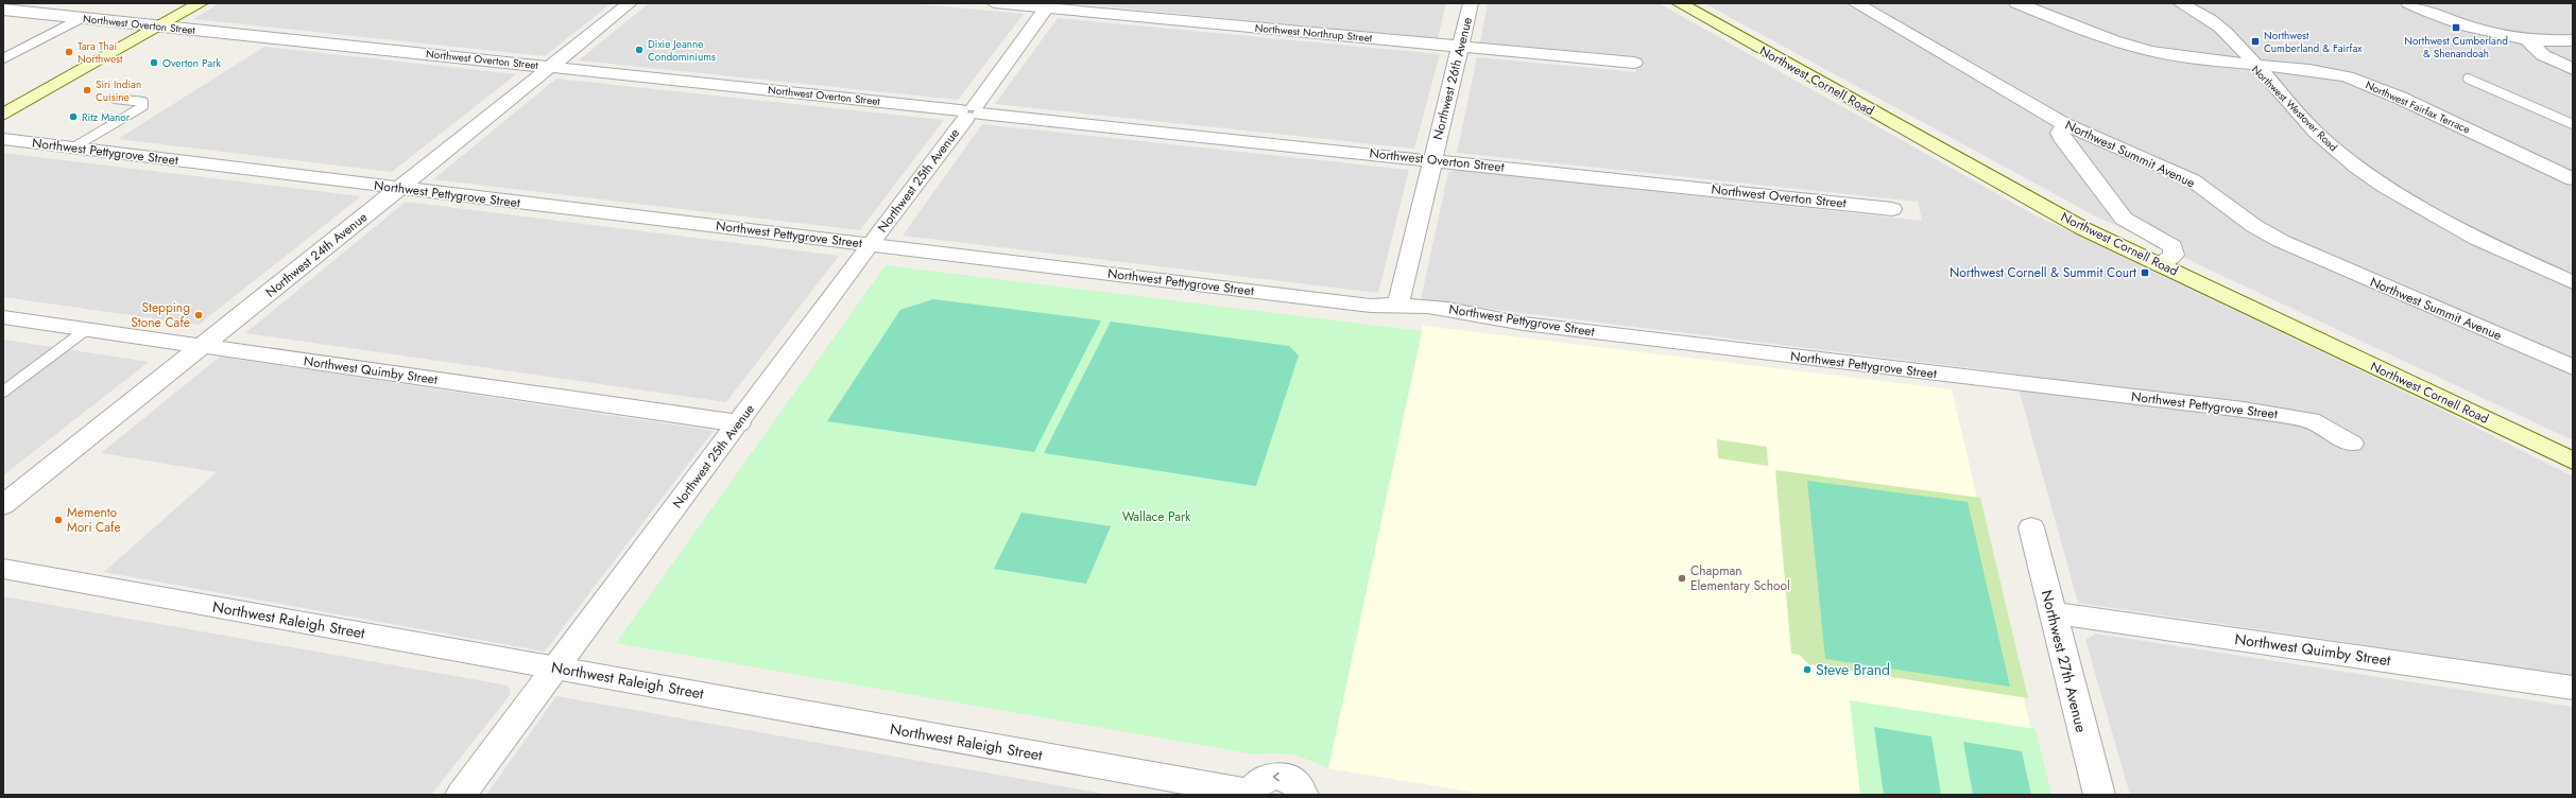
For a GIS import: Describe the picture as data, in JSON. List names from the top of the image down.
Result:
{
  "streets": {
    "main road": ["Northwest Cornell Road"],
    "street": [
      "Northwest Overton Street",
      "Northwest Northrup Street",
      "Northwest 26th Avenue",
      "Northwest Fairfax Terrace",
      "Northwest Westover Road",
      "Northwest Pettygrove Street",
      "Northwest Summit Avenue",
      "Northwest 25th Avenue",
      "Northwest 24th Avenue",
      "Northwest Quimby Street",
      "Northwest Raleigh Street",
      "Northwest 27th Avenue"
    ]
  },
  "crossings": [
    ["Northwest Overton Street", "Northwest 26th Avenue"],
    ["Northwest Overton Street", "Northwest 25th Avenue"],
    ["Northwest Overton Street", "Northwest 24th Avenue"],
    ["Northwest Northrup Street", "Northwest 26th Avenue"],
    ["Northwest Northrup Street", "Northwest 25th Avenue"],
    ["Northwest 26th Avenue", "Northwest Pettygrove Street"],
    ["Northwest Fairfax Terrace", "Northwest Westover Road"],
    ["Northwest Pettygrove Street", "Northwest 25th Avenue"],
    ["Northwest Pettygrove Street", "Northwest 24th Avenue"],
    ["Northwest 25th Avenue", "Northwest Quimby Street"],
    ["Northwest 25th Avenue", "Northwest Raleigh Street"],
    ["Northwest 24th Avenue", "Northwest Quimby Street"],
    ["Northwest Quimby Street", "Northwest 27th Avenue"]
  ],
  "parks": ["Wallace Park"],
  "places": {
    "transit": ["Northwest Cumberland & Shenandoah", "Northwest Cumberland & Fairfax", "Northwest Cornell & Summit Court"],
    "other": [
      "Dixie Jeanne Condominiums",
      "Tara Thai Northwest",
      "Overton Park",
      "Siri Indian Cuisine",
      "Ritz Manor",
      "Stepping Stone Cafe",
      "Memento Mori Cafe",
      "Chapman Elementary School",
      "Steve Brand"
    ]
  }
}
